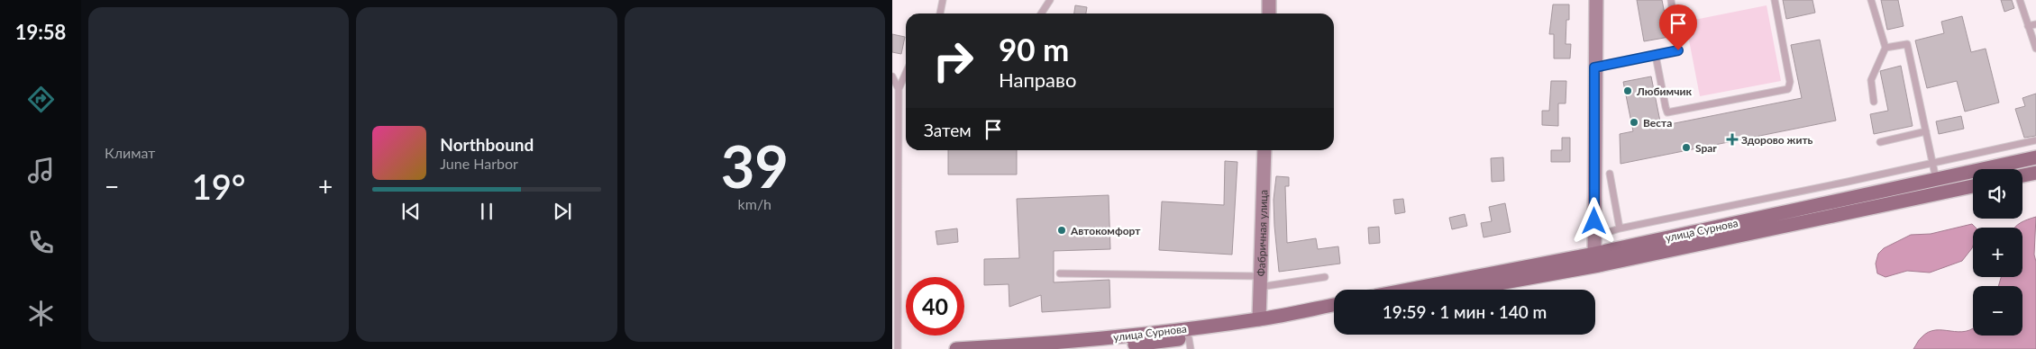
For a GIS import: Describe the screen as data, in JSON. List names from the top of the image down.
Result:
{
  "streets": {
    "main road": ["улица Сурнова"],
    "street": ["Фабричная улица"]
  },
  "crossings": [
    ["улица Сурнова", "Фабричная улица"]
  ],
  "places": {
    "other": [
      "Любимчик",
      "Веста",
      "Spar",
      "Автокомфорт"
    ],
    "health": ["Здорово жить"]
  },
  "page": {
    "tabs": "19:58",
    "tile": [
      "Климат",
      ["39", "km/h"]
    ],
    "turn": ["90 m", "Направо"],
    "then": "Затем",
    "song": ["Northbound", "June Harbor"],
    "heat": ["−", "19°", "+"],
    "map_buttons": ["+", "−"],
    "limit": "40",
    "trip": "19:59 · 1 мин · 140 m"
  }
}
